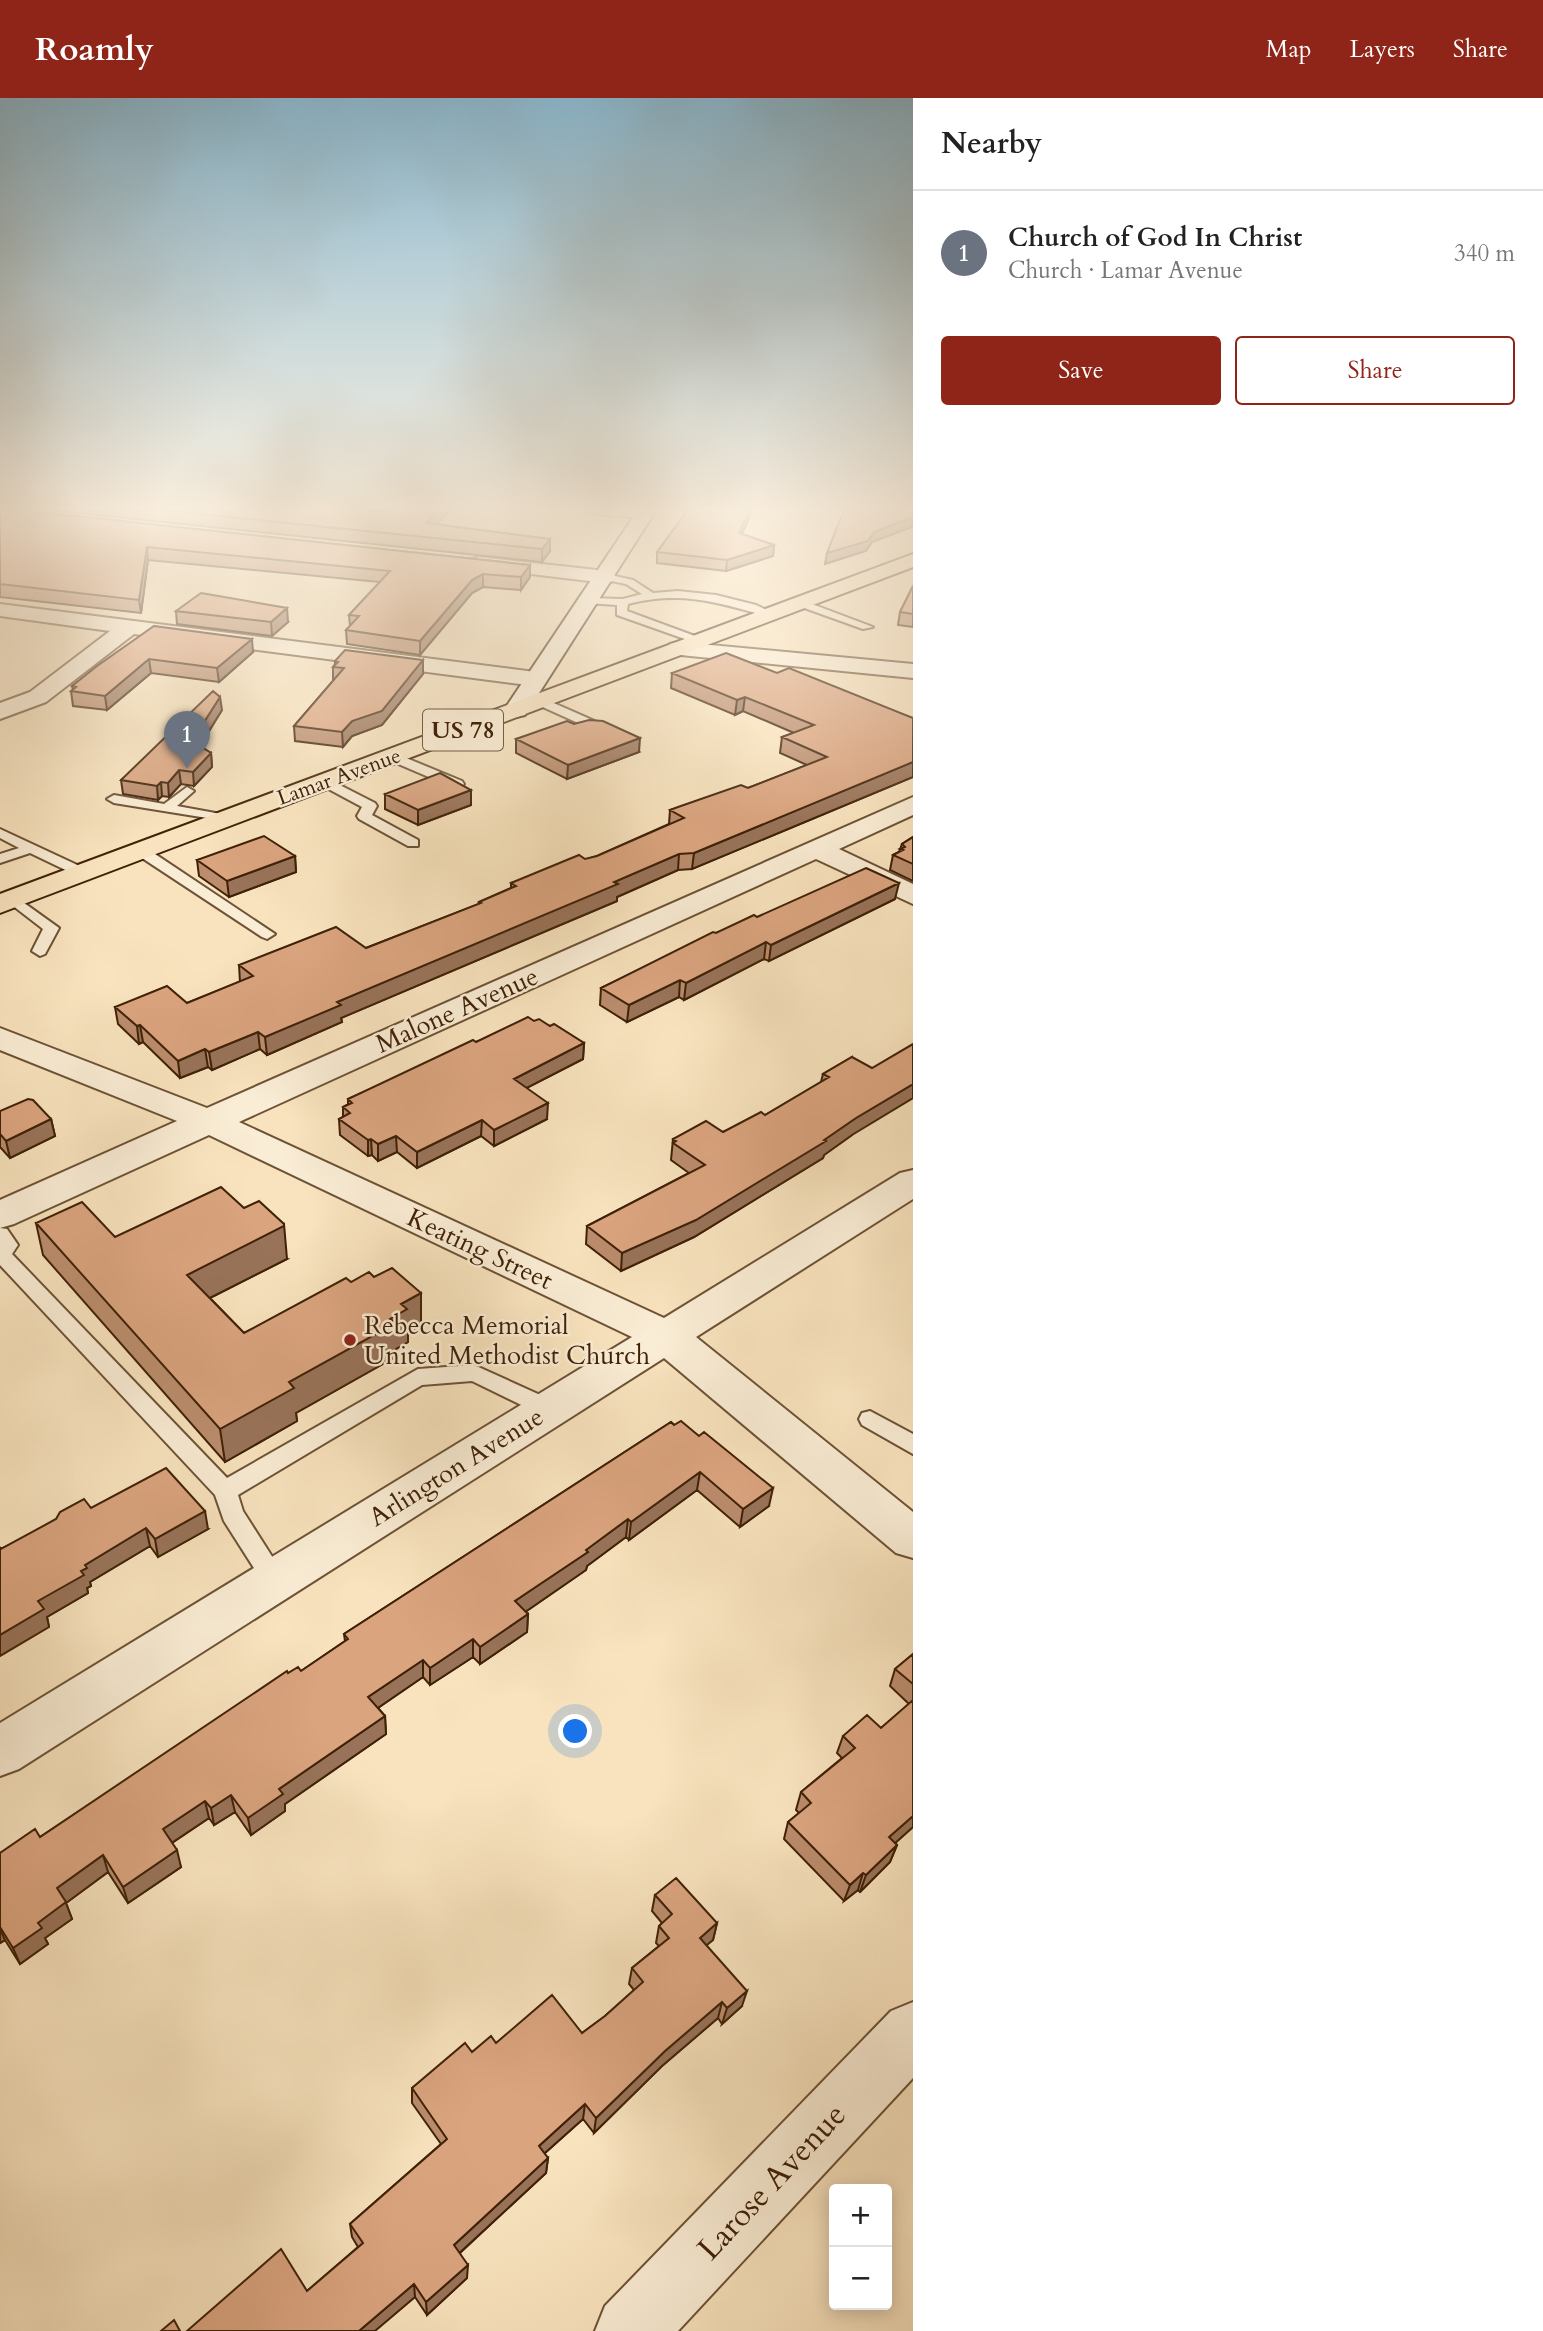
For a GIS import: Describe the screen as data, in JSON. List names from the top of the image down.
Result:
{
  "streets": {
    "main road": ["US 78", "Lamar Avenue"],
    "street": [
      "Malone Avenue",
      "Keating Street",
      "Arlington Avenue",
      "Larose Avenue"
    ]
  },
  "crossings": [
    ["Malone Avenue", "Keating Street"],
    ["Keating Street", "Arlington Avenue"]
  ],
  "places": ["Rebecca Memorial United Methodist Church"],
  "page": {
    "header": "Roamly",
    "nav": ["Map", "Layers", "Share"],
    "heading": "Nearby",
    "list": [
      {
        "mark": "1",
        "name": "Church of God In Christ",
        "note": "Church · Lamar Avenue",
        "value": "340 m"
      }
    ],
    "buttons": ["Save", "Share"],
    "pins": "1",
    "map_buttons": ["+", "−"]
  }
}
